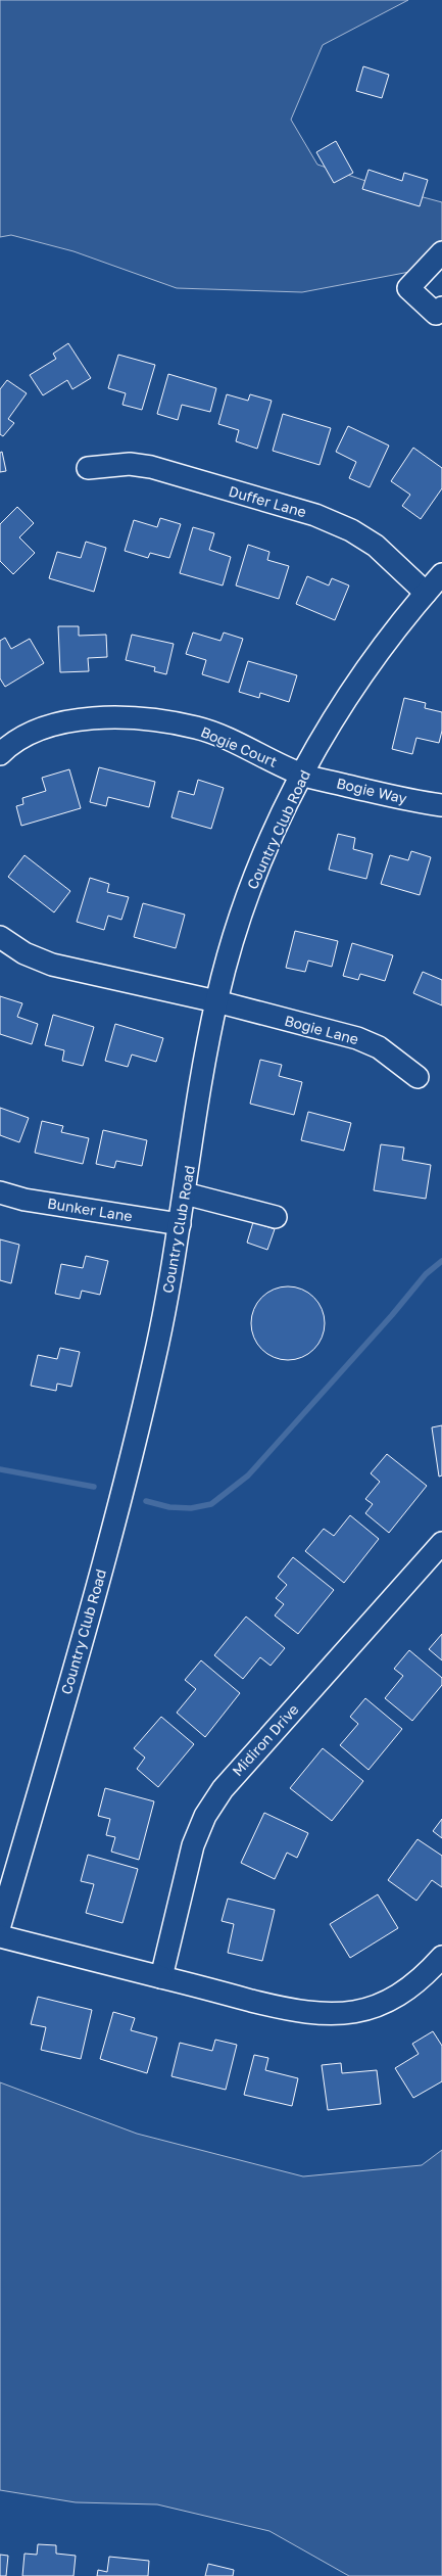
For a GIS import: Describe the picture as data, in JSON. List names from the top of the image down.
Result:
{
  "streets": {
    "street": [
      "Duffer Lane",
      "Bogie Court",
      "Bogie Way",
      "Country Club Road",
      "Bogie Lane",
      "Bunker Lane",
      "Midiron Drive"
    ]
  },
  "crossings": [
    ["Duffer Lane", "Country Club Road"],
    ["Bogie Court", "Bogie Way"],
    ["Bogie Court", "Country Club Road"],
    ["Bogie Way", "Country Club Road"],
    ["Country Club Road", "Bogie Lane"],
    ["Country Club Road", "Bunker Lane"]
  ]
}
